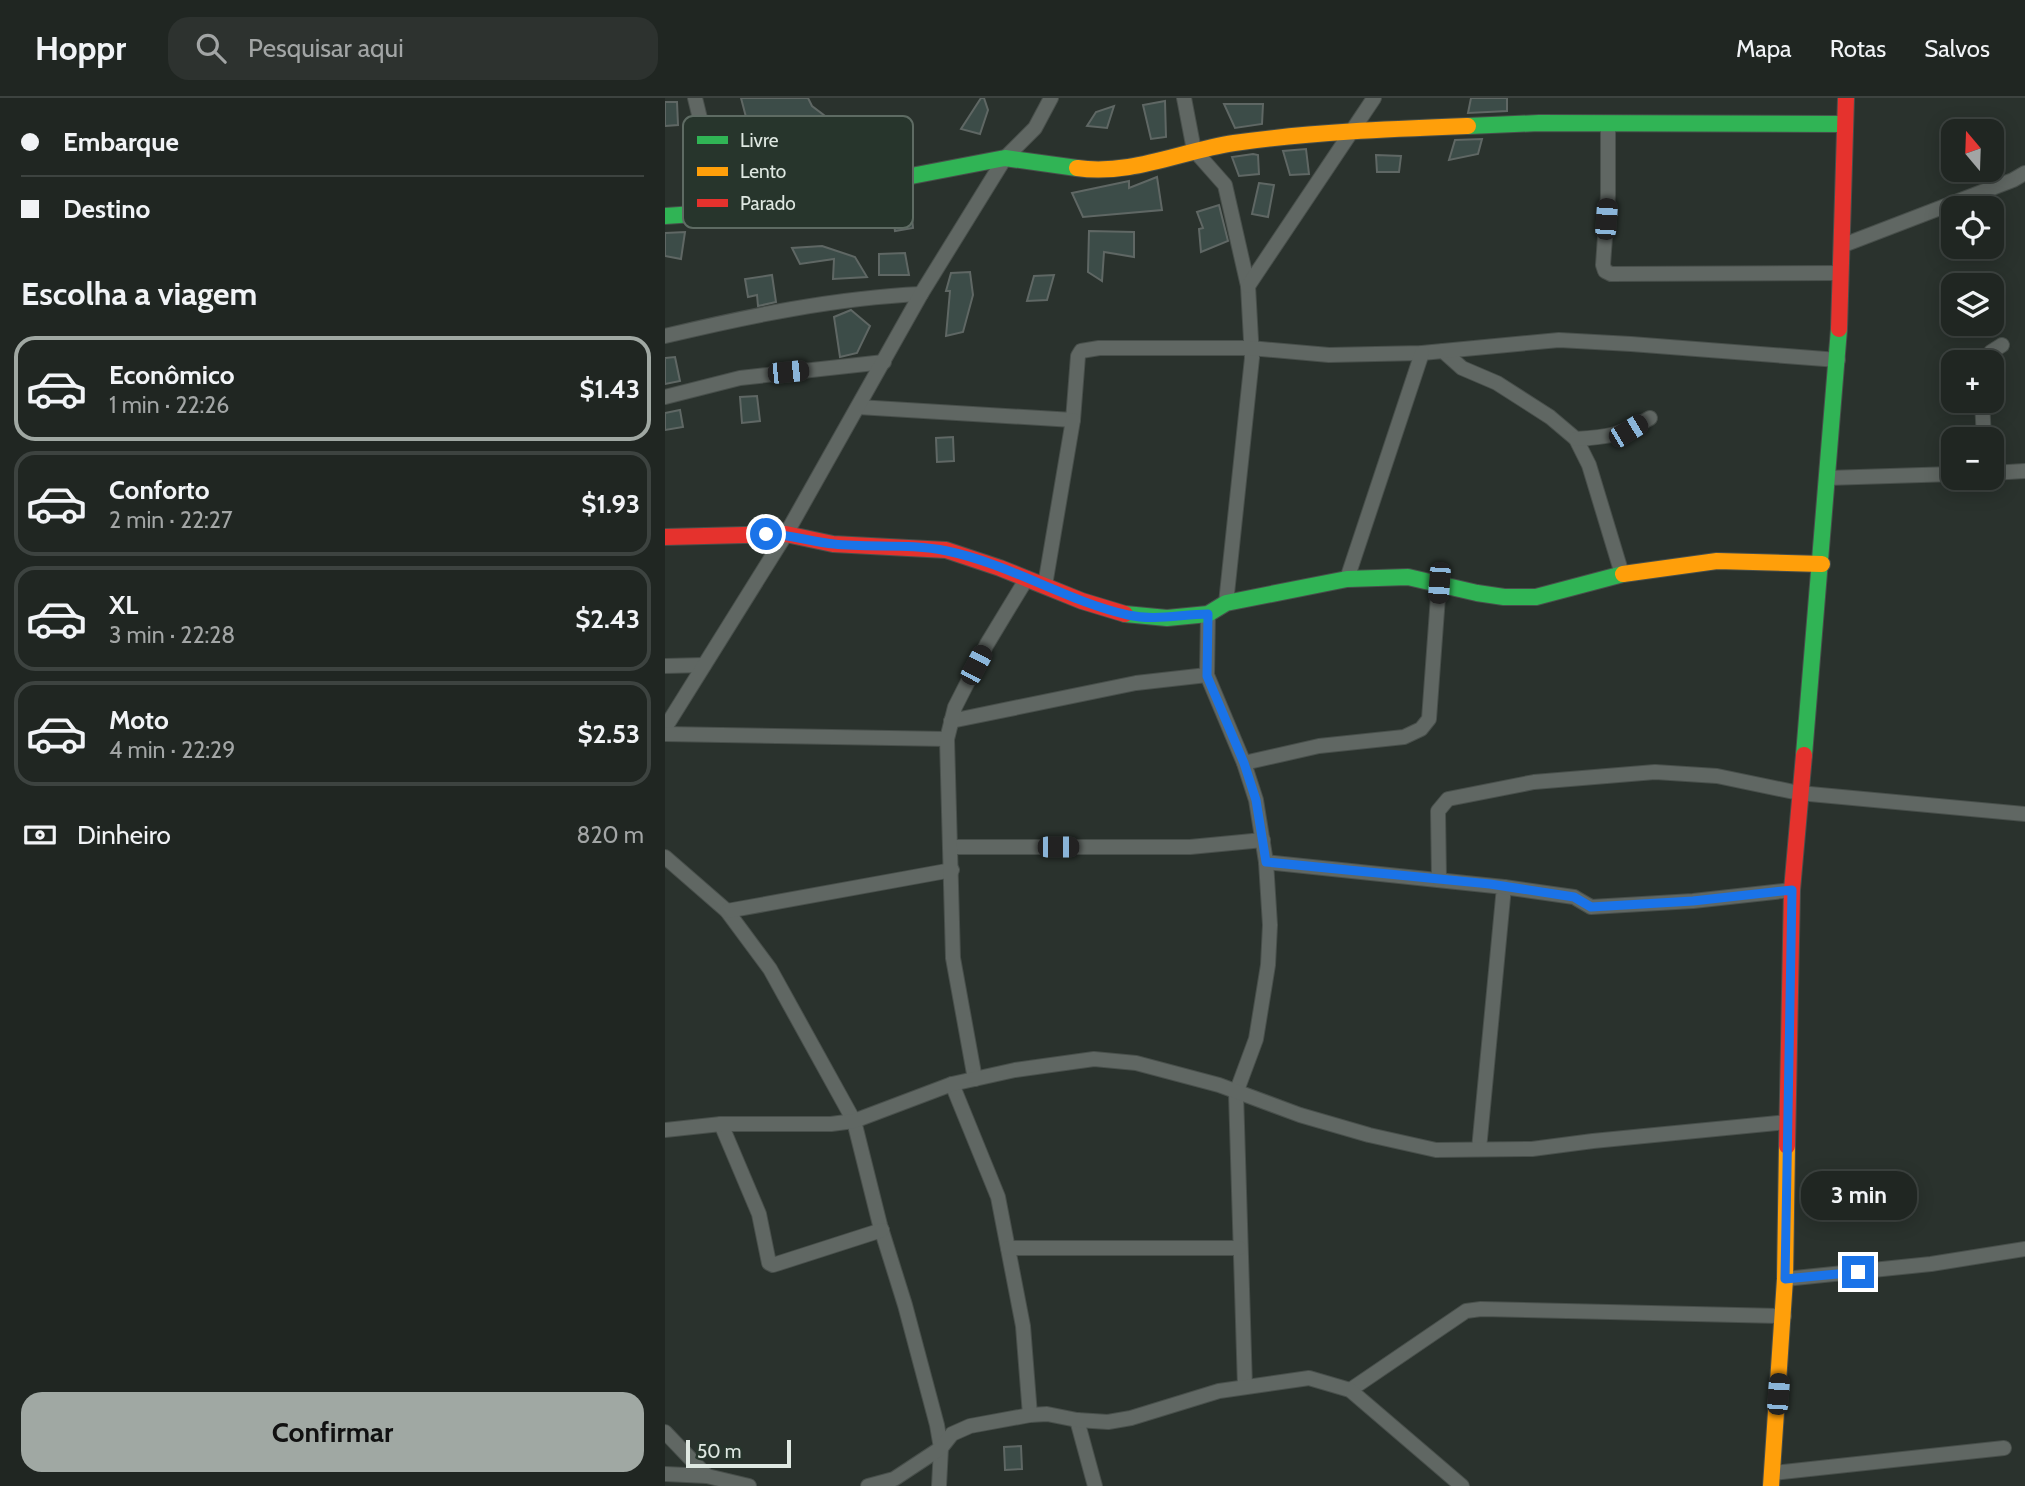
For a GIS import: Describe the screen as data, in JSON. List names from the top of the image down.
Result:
{
  "legend": ["Livre", "Lento", "Parado"],
  "scale_bar": "50 m",
  "north": "top",
  "page": {
    "header": "Hoppr",
    "search": "Pesquisar aqui",
    "nav": ["Mapa", "Rotas", "Salvos"],
    "banner": ["Embarque", "Destino"],
    "map_buttons": ["+", "−"],
    "heading": "Escolha a viagem",
    "list": [
      {
        "name": "Econômico",
        "note": "1 min · 22:26",
        "value": "$1.43"
      },
      {
        "name": "Conforto",
        "note": "2 min · 22:27",
        "value": "$1.93"
      },
      {
        "name": "XL",
        "note": "3 min · 22:28",
        "value": "$2.43"
      },
      {
        "name": "Moto",
        "note": "4 min · 22:29",
        "value": "$2.53"
      }
    ],
    "pay": ["Dinheiro", "820 m"],
    "bubble": "3 min",
    "buttons": "Confirmar",
    "scale": "50 m"
  }
}
